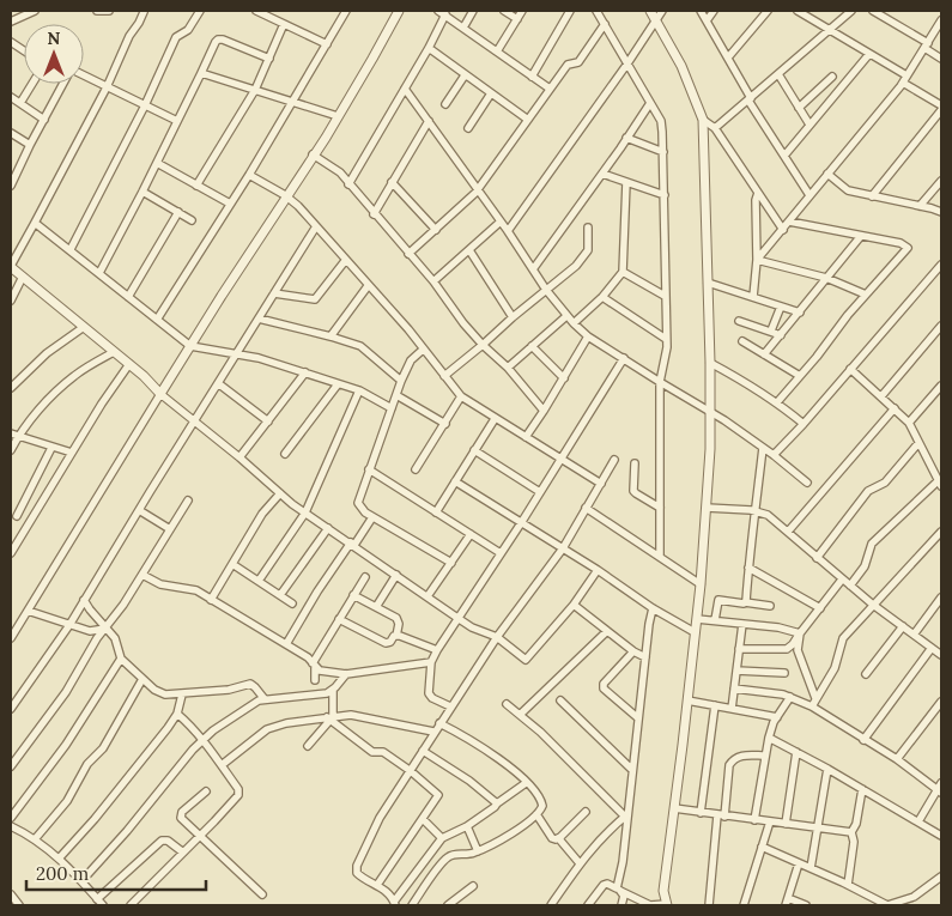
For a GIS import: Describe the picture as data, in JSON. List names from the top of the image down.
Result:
{
  "scale_bar": "200 m",
  "north": "top"
}
